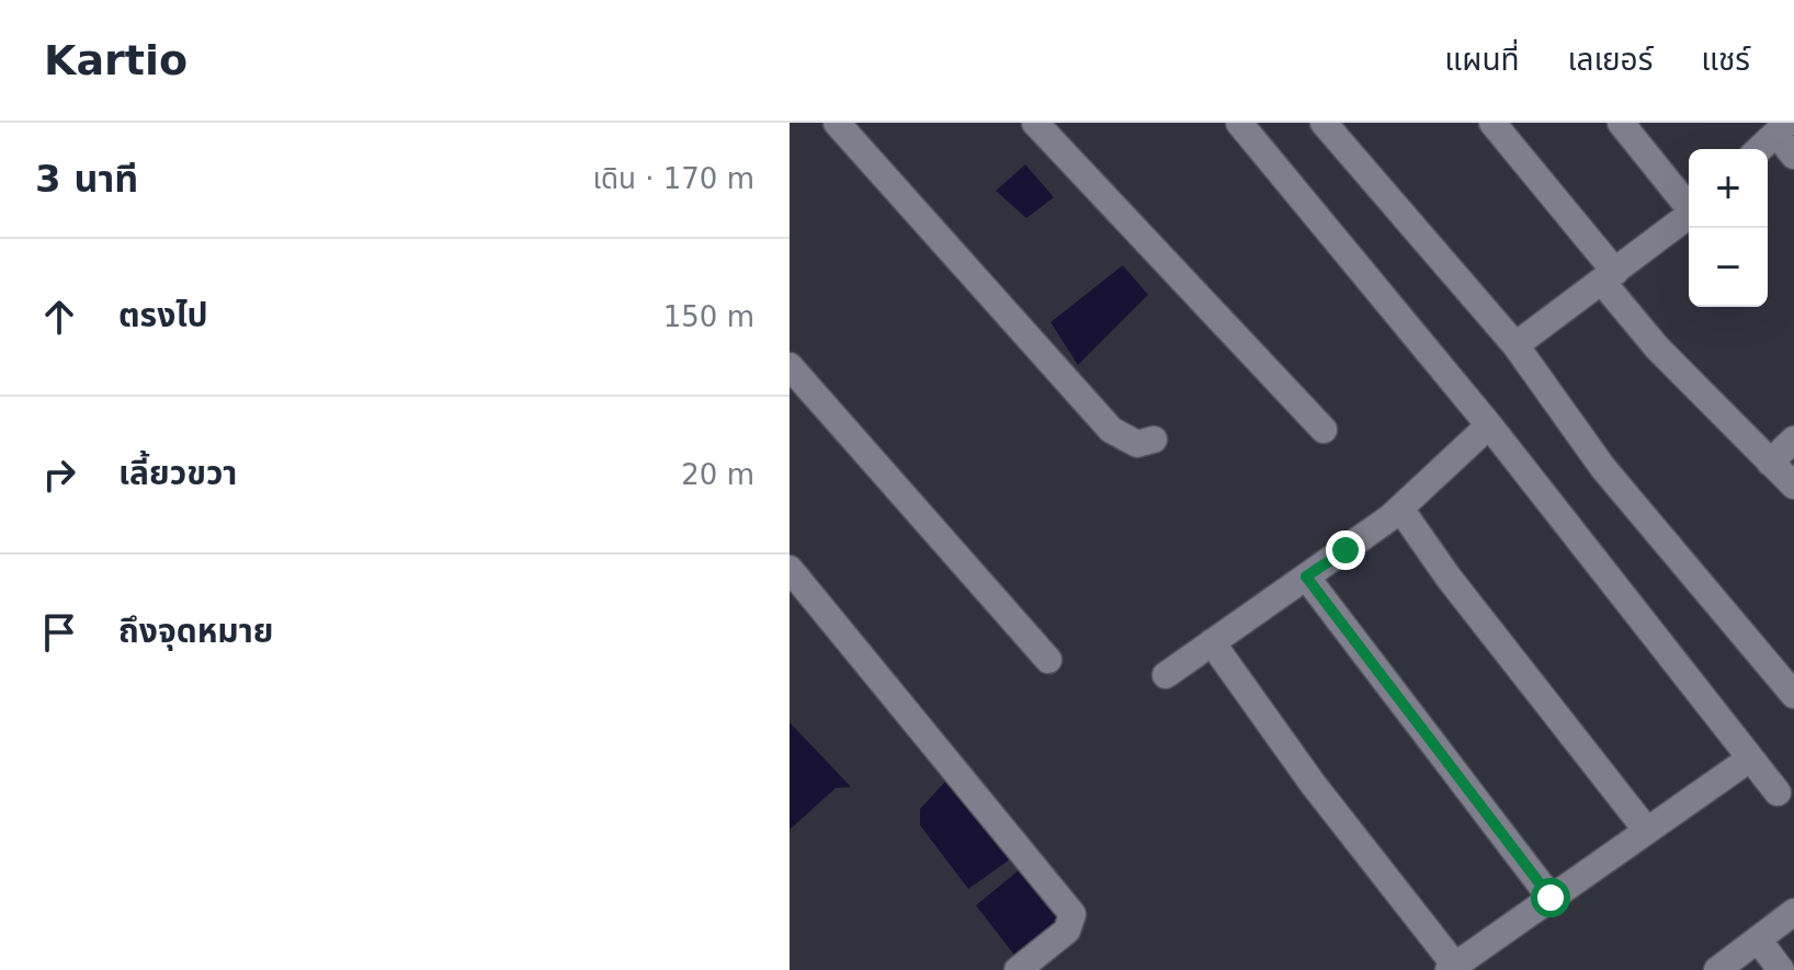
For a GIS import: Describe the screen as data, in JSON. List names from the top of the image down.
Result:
{
  "page": {
    "header": "Kartio",
    "nav": ["แผนที่", "เลเยอร์", "แชร์"],
    "heading": ["3 นาที", "เดิน · 170 m"],
    "map_buttons": ["+", "−"],
    "list": [
      ["ตรงไป", "150 m"],
      ["เลี้ยวขวา", "20 m"],
      "ถึงจุดหมาย"
    ]
  }
}
